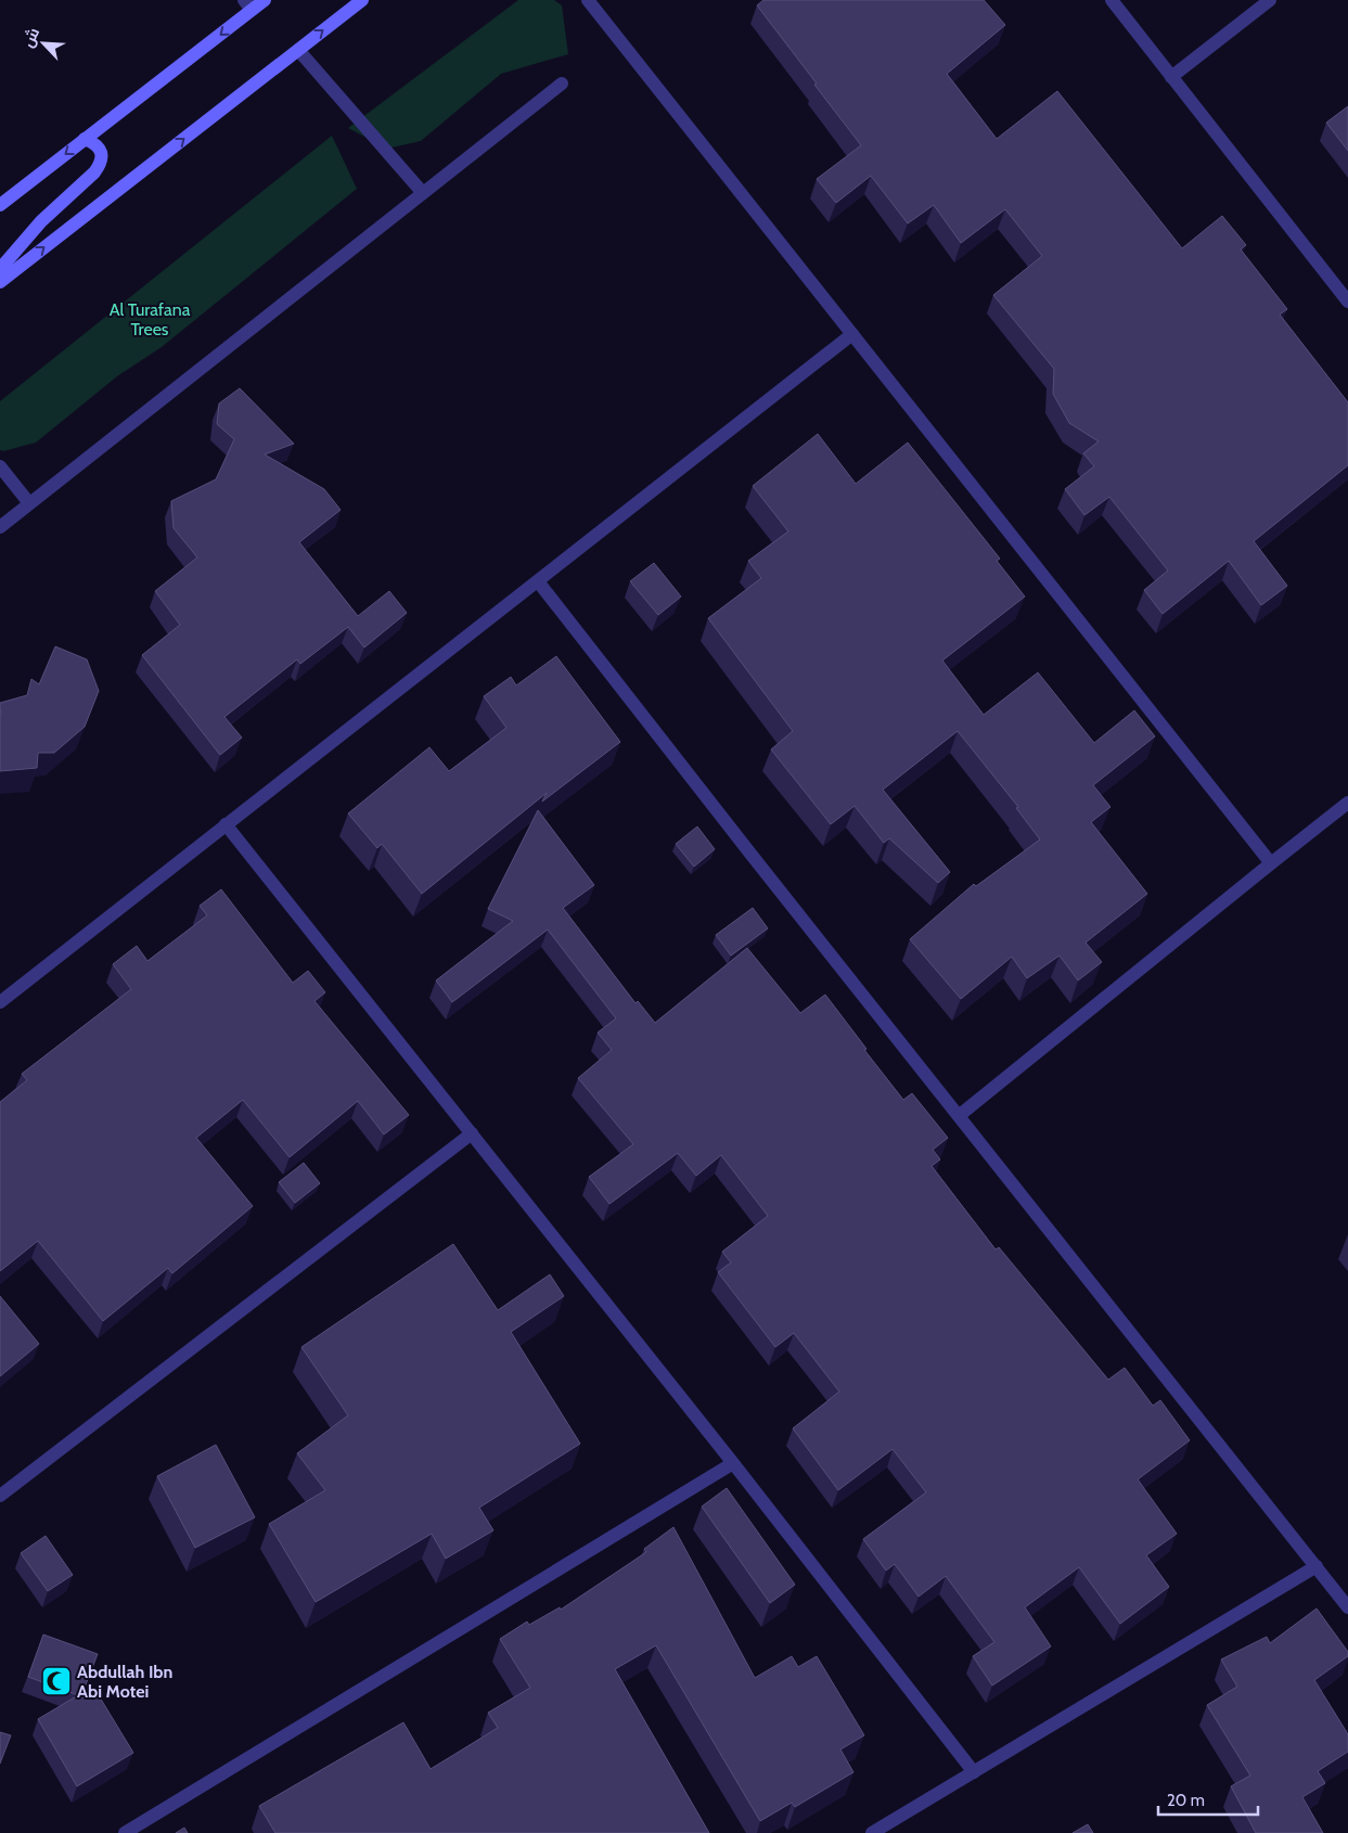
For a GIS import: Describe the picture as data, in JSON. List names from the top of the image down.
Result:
{
  "parks": ["Al Turafana Trees"],
  "places": {
    "mosque": ["Abdullah Ibn Abi Motei"]
  },
  "scale_bar": "20 m",
  "north": "top left"
}
